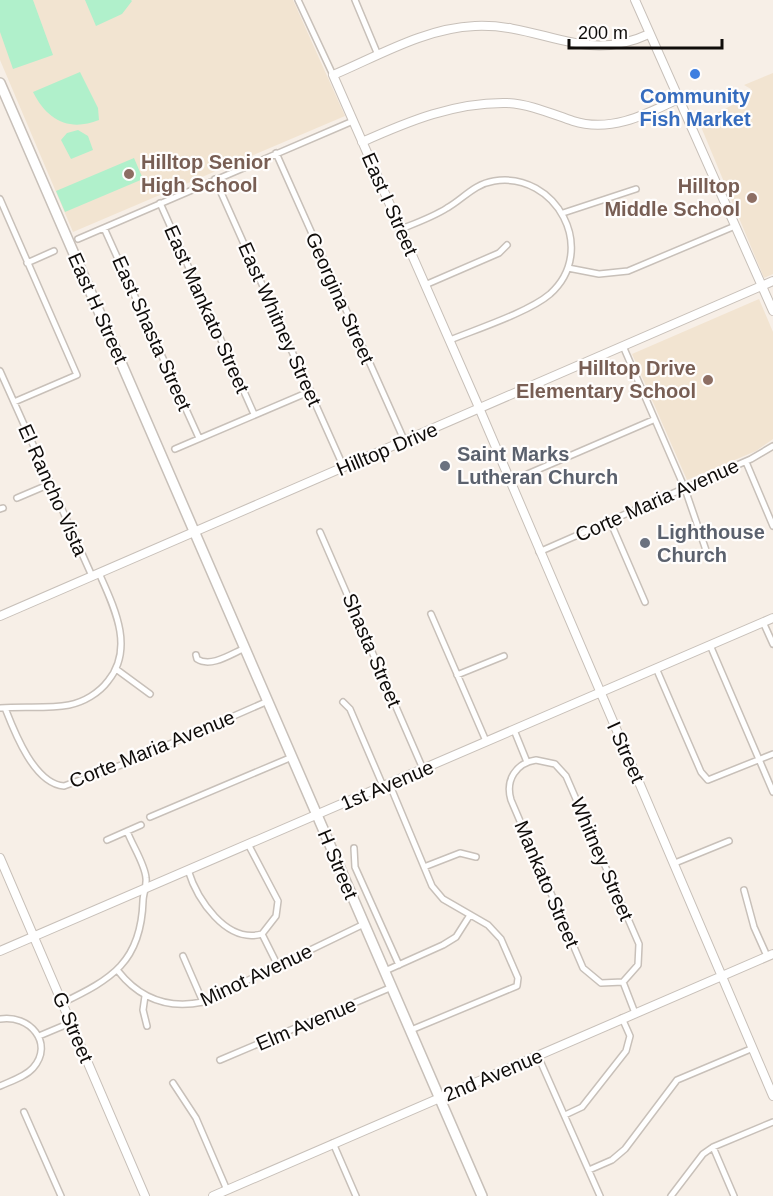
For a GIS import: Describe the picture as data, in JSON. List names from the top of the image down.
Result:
{
  "streets": {
    "main road": ["East H Street", "H Street"],
    "street": [
      "East I Street",
      "Georgina Street",
      "East Mankato Street",
      "East Whitney Street",
      "East Shasta Street",
      "Hilltop Drive",
      "El Rancho Vista",
      "Corte Maria Avenue",
      "Shasta Street",
      "I Street",
      "1st Avenue",
      "Whitney Street",
      "Mankato Street",
      "Minot Avenue",
      "Elm Avenue",
      "G Street",
      "2nd Avenue"
    ]
  },
  "crossings": [
    ["East I Street", "Hilltop Drive"],
    ["East I Street", "I Street"],
    ["Georgina Street", "Hilltop Drive"],
    ["East H Street", "Hilltop Drive"],
    ["East H Street", "H Street"],
    ["East Whitney Street", "Hilltop Drive"],
    ["Hilltop Drive", "El Rancho Vista"],
    ["Hilltop Drive", "I Street"],
    ["Hilltop Drive", "H Street"],
    ["Corte Maria Avenue", "I Street"],
    ["Corte Maria Avenue", "H Street"],
    ["Shasta Street", "1st Avenue"],
    ["I Street", "1st Avenue"],
    ["I Street", "2nd Avenue"],
    ["1st Avenue", "H Street"],
    ["1st Avenue", "G Street"],
    ["Whitney Street", "Mankato Street"],
    ["H Street", "Minot Avenue"],
    ["H Street", "Elm Avenue"],
    ["H Street", "2nd Avenue"]
  ],
  "places": [
    "Community Fish Market",
    "Hilltop Senior High School",
    "Hilltop Middle School",
    "Hilltop Drive Elementary School",
    "Saint Marks Lutheran Church",
    "Lighthouse Church"
  ],
  "scale_bar": "200 m"
}
